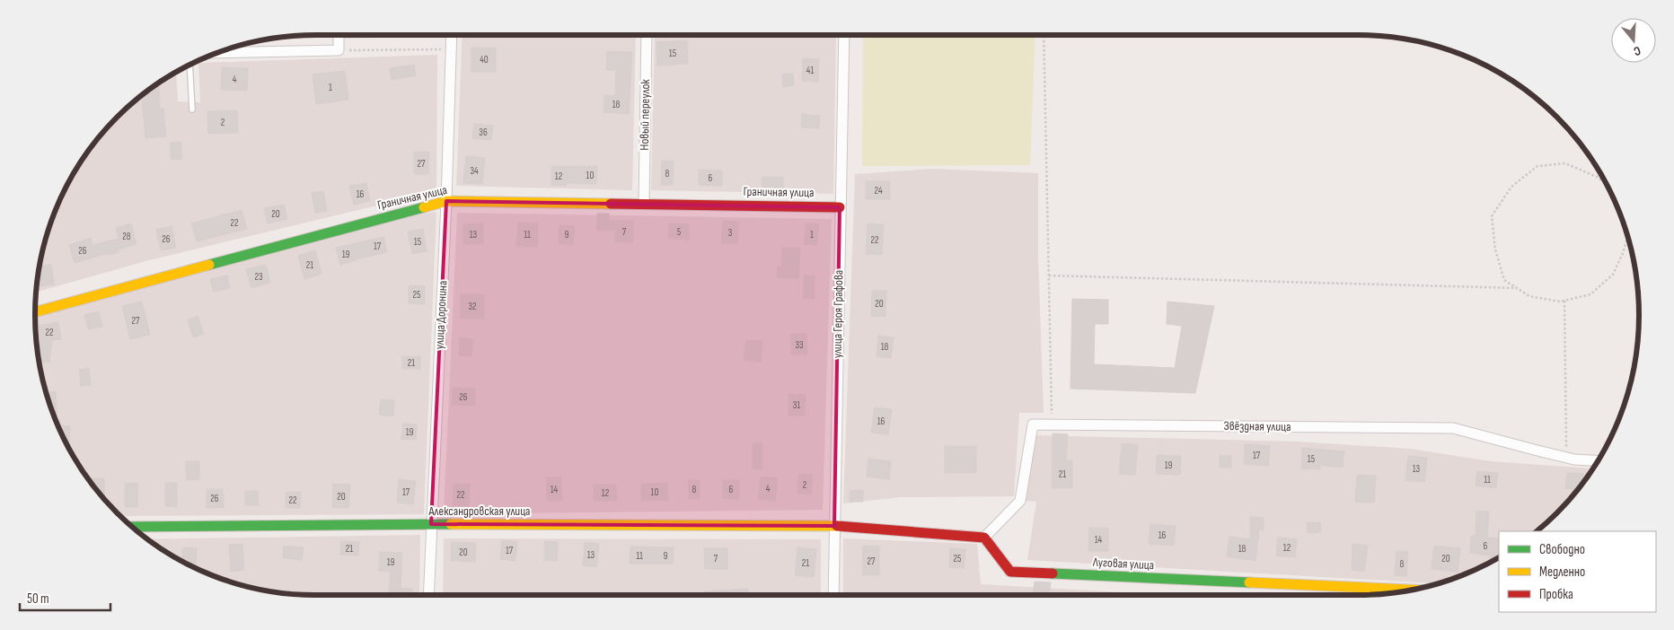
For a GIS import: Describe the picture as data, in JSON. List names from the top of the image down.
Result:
{
  "streets": {
    "street": [
      "Новый переулок",
      "Граничная улица",
      "улица Героя Графова",
      "улица Доронина",
      "Звёздная улица",
      "Александровская улица",
      "Луговая улица"
    ]
  },
  "crossings": [
    ["Новый переулок", "Граничная улица"],
    ["Граничная улица", "улица Героя Графова"],
    ["Граничная улица", "улица Доронина"],
    ["улица Героя Графова", "Александровская улица"],
    ["улица Доронина", "Александровская улица"],
    ["Звёздная улица", "Луговая улица"]
  ],
  "house_numbers": [
    "15",
    "40",
    "41",
    "4",
    "1",
    "18",
    "2",
    "36",
    "27",
    "34",
    "8",
    "10",
    "12",
    "6",
    "24",
    "16",
    "20",
    "22",
    "7",
    "5",
    "3",
    "13",
    "11",
    "9",
    "1",
    "28",
    "26",
    "22",
    "15",
    "17",
    "26",
    "19",
    "21",
    "23",
    "25",
    "20",
    "32",
    "27",
    "22",
    "33",
    "18",
    "21",
    "26",
    "31",
    "16",
    "19",
    "17",
    "15",
    "19",
    "13",
    "21",
    "11",
    "2",
    "4",
    "14",
    "8",
    "6",
    "17",
    "10",
    "12",
    "22",
    "20",
    "26",
    "22",
    "16",
    "14",
    "6",
    "12",
    "21",
    "18",
    "17",
    "20",
    "13",
    "11",
    "9",
    "7",
    "25",
    "20",
    "27",
    "19",
    "21",
    "8"
  ],
  "legend": ["Свободно", "Медленно", "Пробка"],
  "scale_bar": "50 m",
  "north": "bottom"
}
